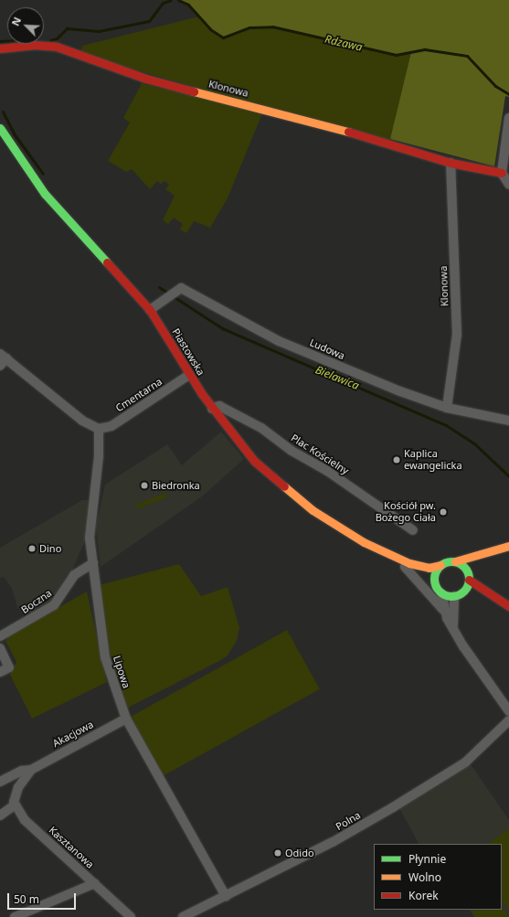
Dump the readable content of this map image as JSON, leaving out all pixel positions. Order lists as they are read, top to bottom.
{
  "streets": {
    "main road": ["Klonowa", "Piastowska"],
    "street": [
      "Ludowa",
      "Cmentarna",
      "Plac Kościelny",
      "Boczna",
      "Lipowa",
      "Akacjowa",
      "Polna",
      "Kasztanowa"
    ]
  },
  "crossings": [
    ["Klonowa", "Ludowa"],
    ["Ludowa", "Piastowska"],
    ["Piastowska", "Cmentarna"],
    ["Piastowska", "Plac Kościelny"],
    ["Cmentarna", "Lipowa"],
    ["Boczna", "Lipowa"],
    ["Lipowa", "Akacjowa"],
    ["Lipowa", "Polna"],
    ["Akacjowa", "Kasztanowa"]
  ],
  "water": ["Rdzawa", "Bielawica"],
  "places": [
    "Kaplica ewangelicka",
    "Biedronka",
    "Kościół pw. Bożego Ciała",
    "Dino",
    "Odido"
  ],
  "legend": ["Płynnie", "Wolno", "Korek"],
  "scale_bar": "50 m",
  "north": "top left"
}
